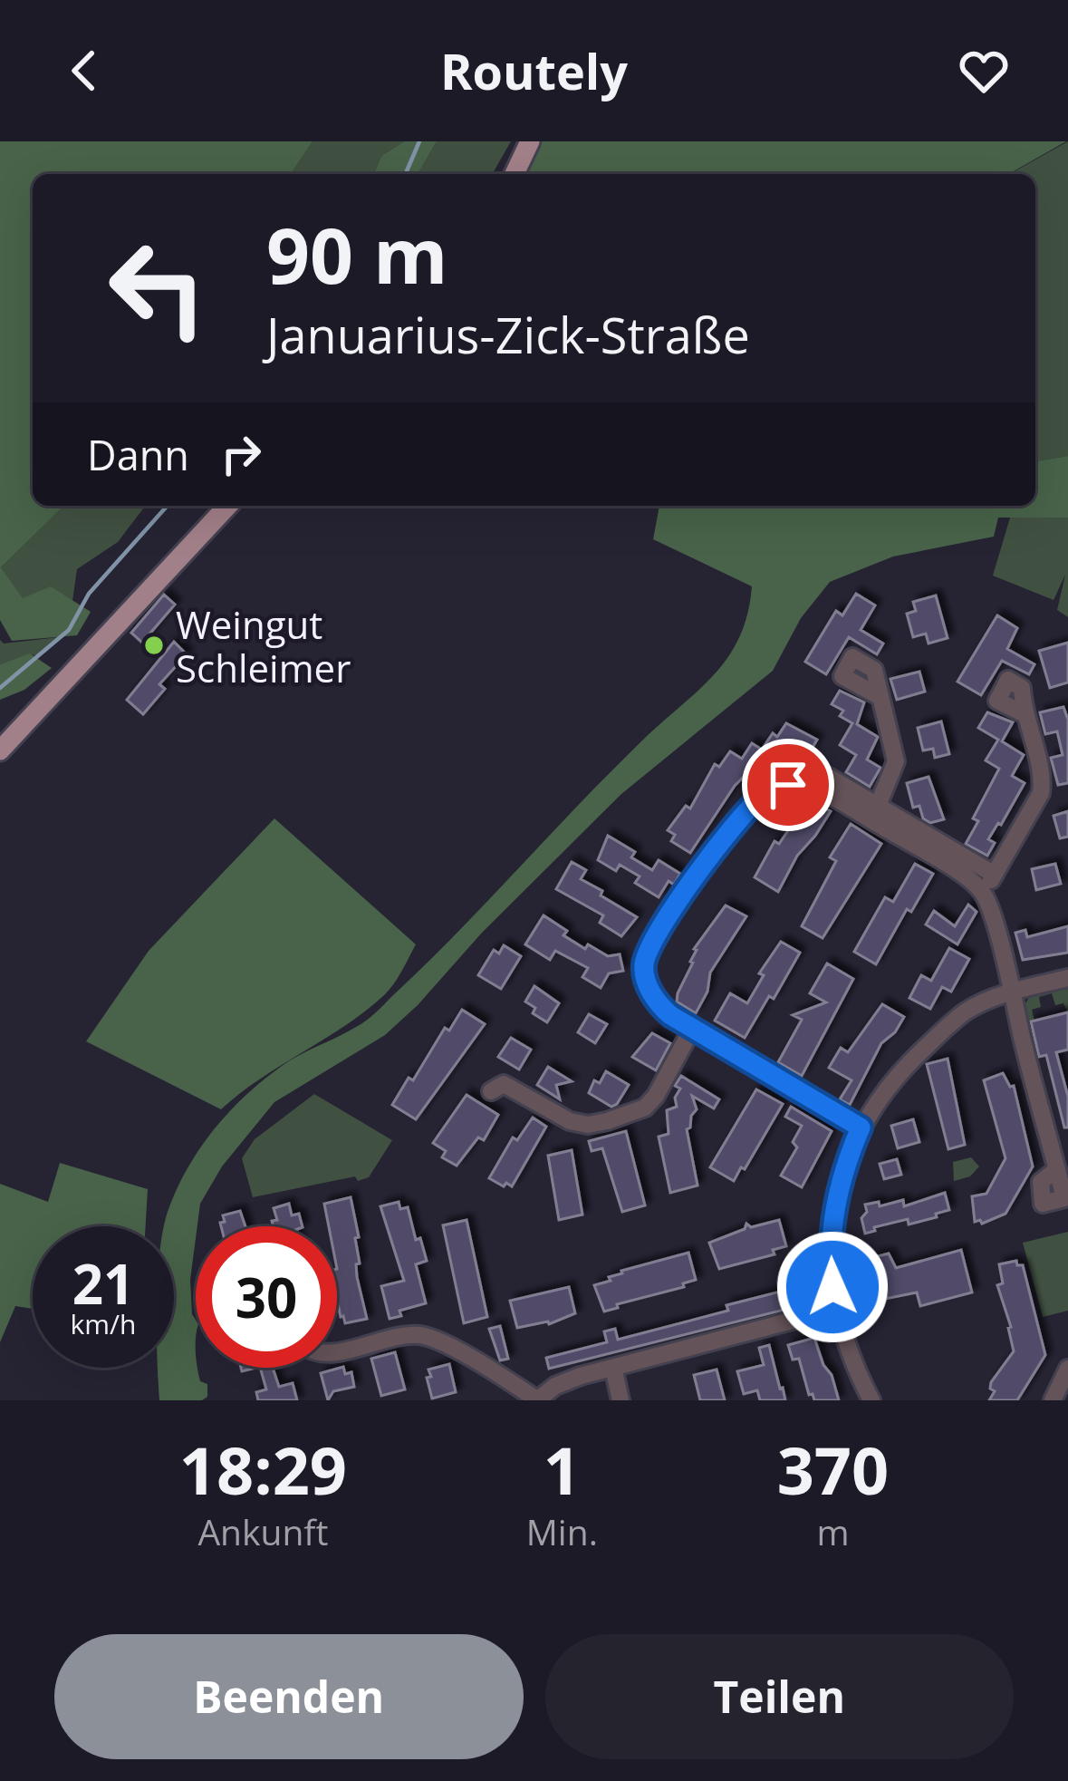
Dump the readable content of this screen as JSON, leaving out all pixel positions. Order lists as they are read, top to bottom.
{
  "places": ["Weingut Schleimer"],
  "page": {
    "header": "Routely",
    "turn": ["90 m", "Januarius-Zick-Straße"],
    "then": "Dann",
    "speed": "21 km/h",
    "limit": "30",
    "eta": [
      "18:29",
      "Ankunft",
      "1",
      "Min.",
      "370",
      "m"
    ],
    "buttons": ["Beenden", "Teilen"]
  }
}
